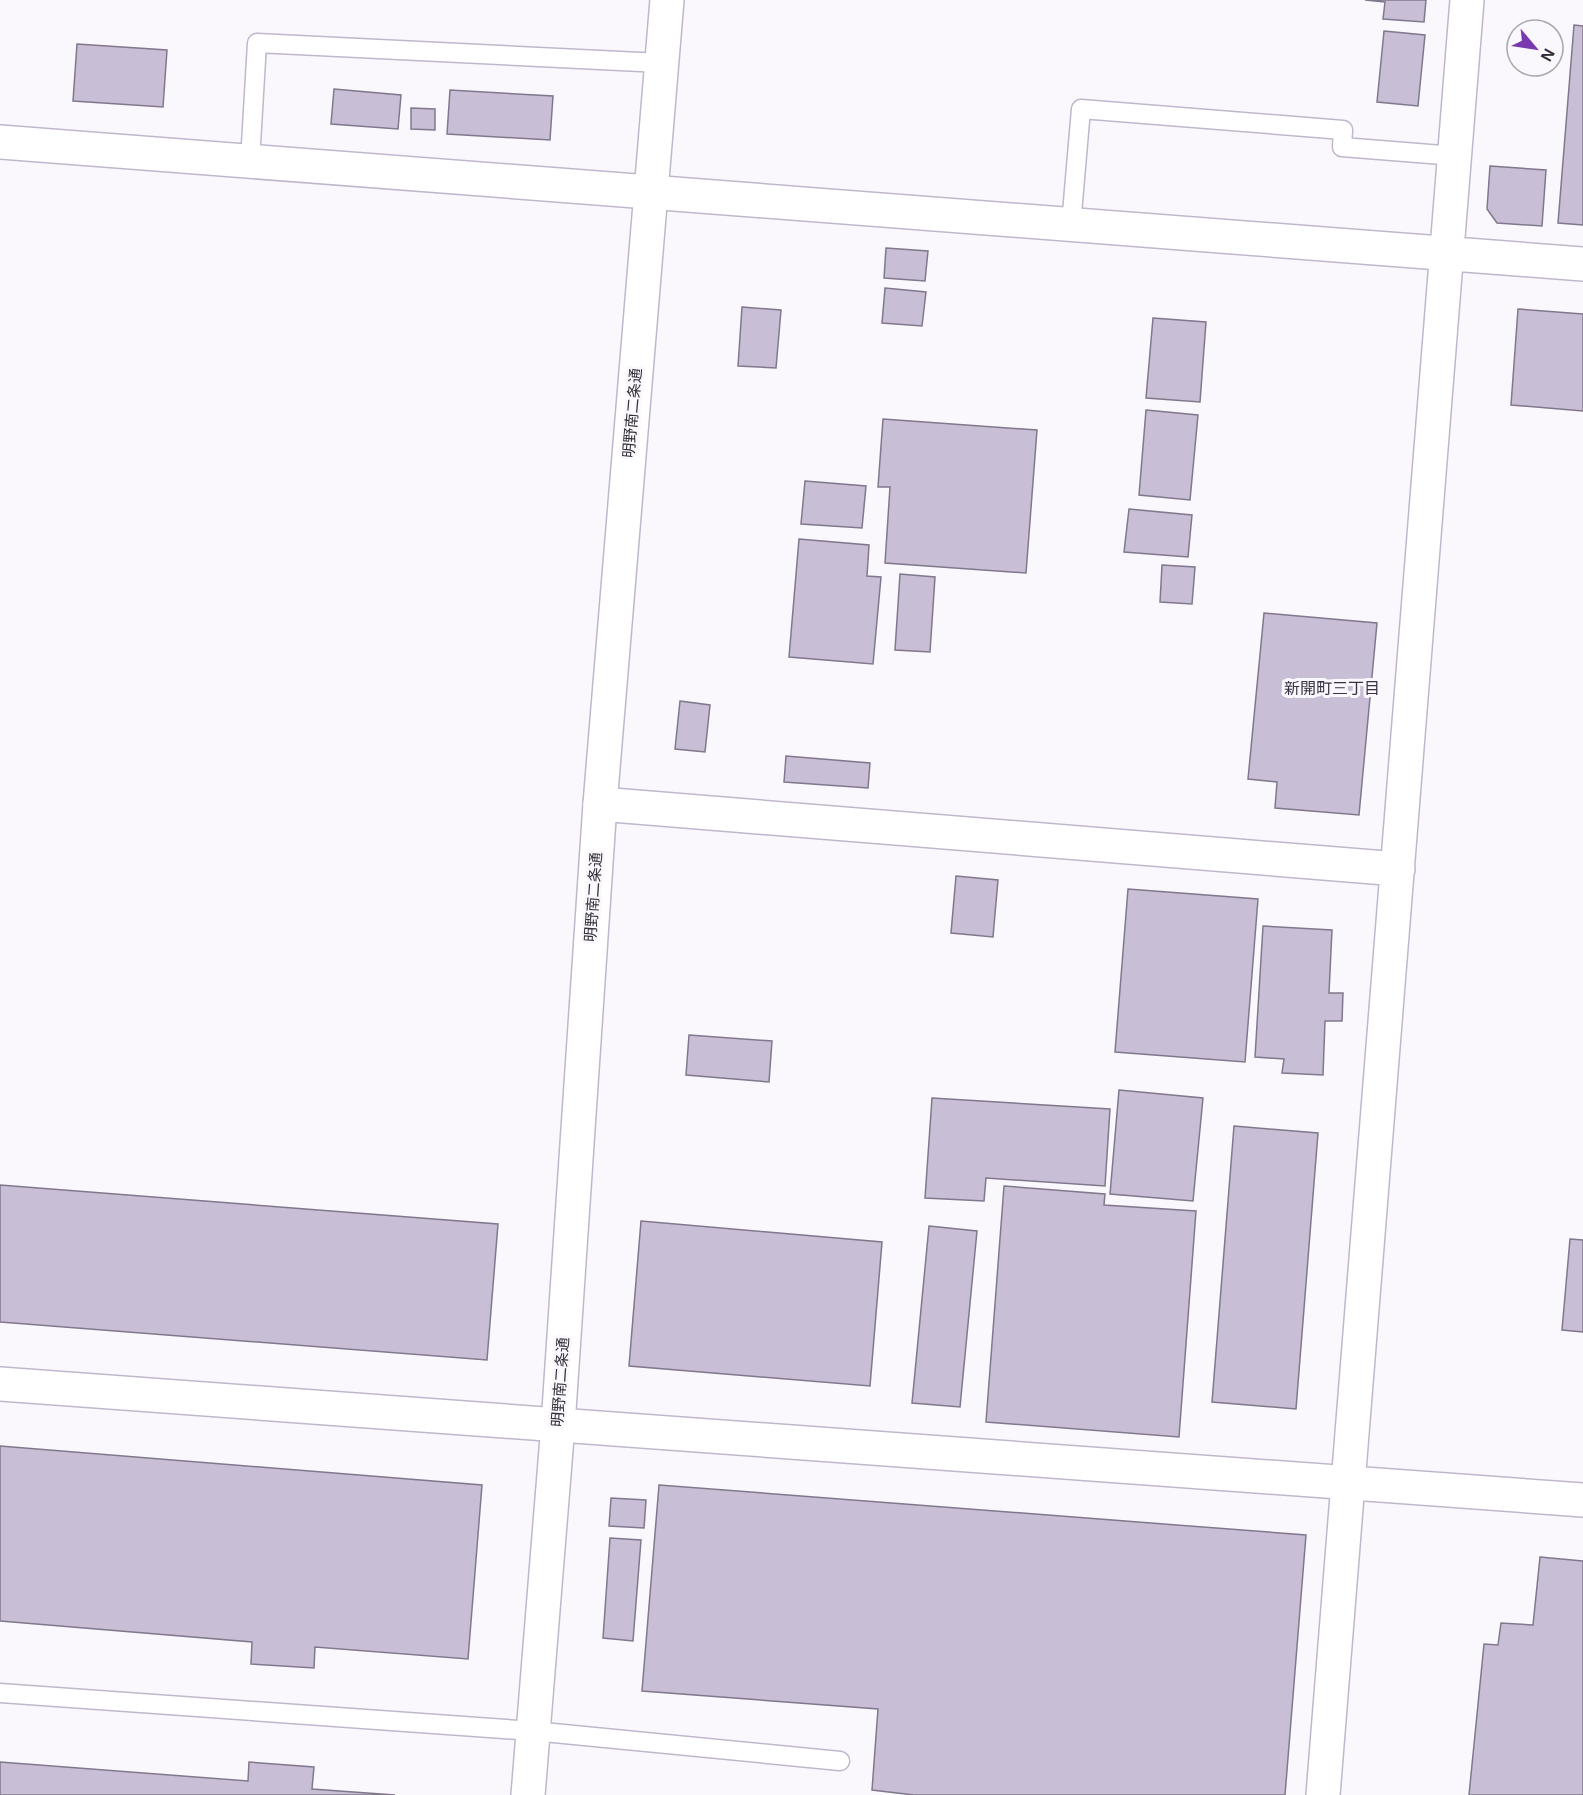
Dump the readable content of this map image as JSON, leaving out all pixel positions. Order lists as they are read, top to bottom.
{
  "streets": {
    "street": ["明野南二条通"]
  },
  "districts": ["新開町三丁目"],
  "north": "bottom right"
}
